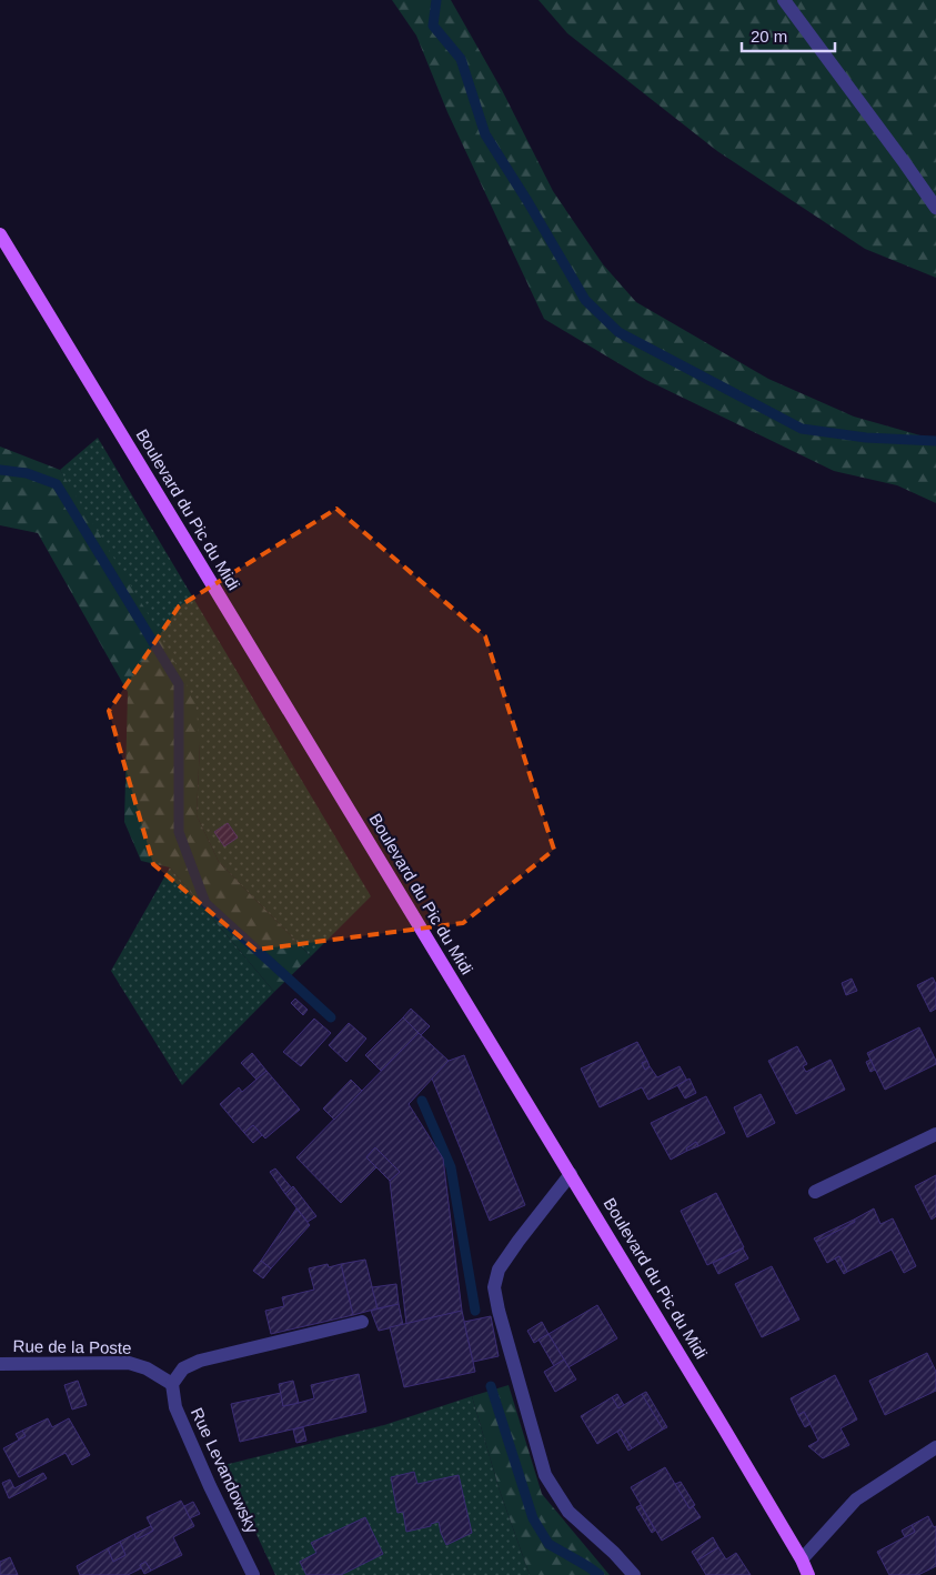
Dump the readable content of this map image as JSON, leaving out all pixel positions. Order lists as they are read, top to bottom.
{
  "streets": {
    "main road": ["Boulevard du Pic du Midi"],
    "street": ["Rue de la Poste", "Rue Levandowsky"]
  },
  "crossings": [
    ["Rue de la Poste", "Rue Levandowsky"]
  ],
  "scale_bar": "20 m"
}
